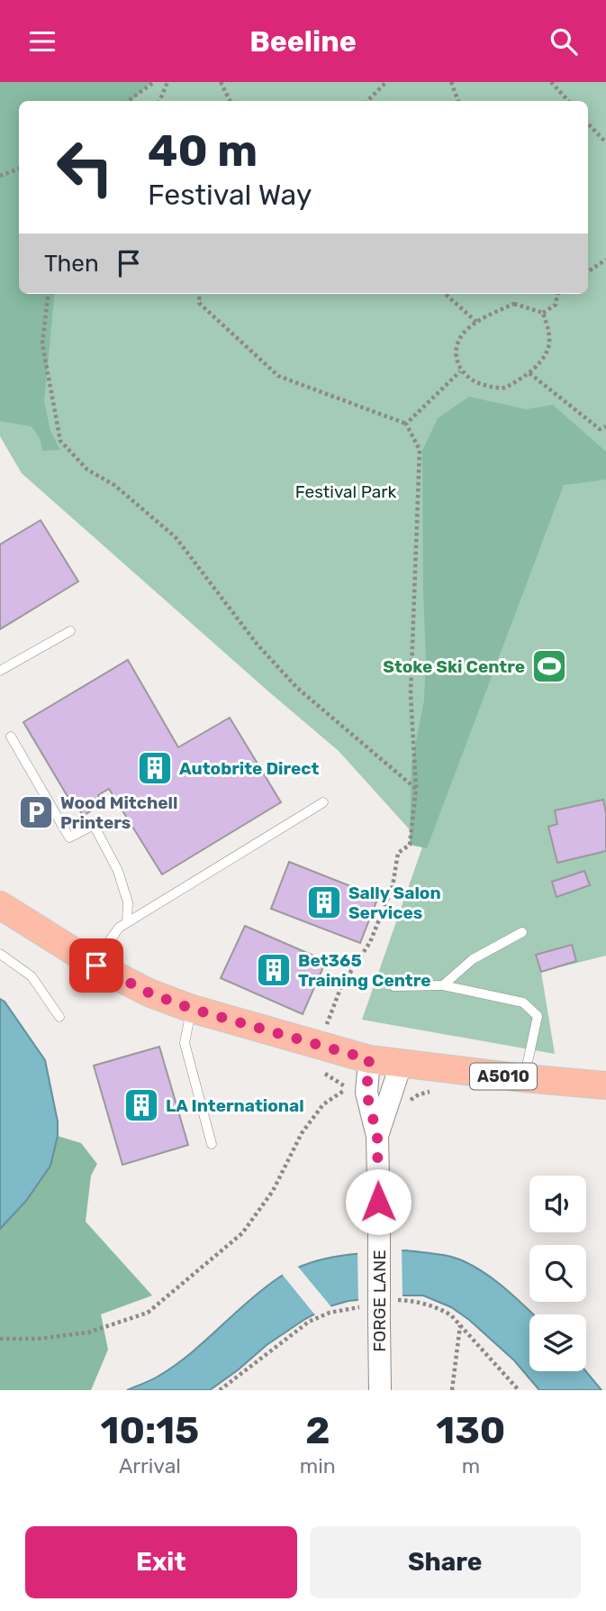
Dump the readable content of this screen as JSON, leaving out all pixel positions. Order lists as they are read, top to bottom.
{
  "streets": {
    "main road": ["A5010"],
    "street": ["FORGE LANE"]
  },
  "crossings": [
    ["A5010", "FORGE LANE"]
  ],
  "parks": ["Festival Park"],
  "places": {
    "sports": ["Stoke Ski Centre"],
    "building": [
      "Autobrite Direct",
      "Sally Salon Services",
      "Bet365 Training Centre",
      "LA International"
    ],
    "parking": ["Wood Mitchell Printers"]
  },
  "page": {
    "header": "Beeline",
    "turn": ["40 m", "Festival Way"],
    "then": "Then",
    "eta": [
      "10:15",
      "Arrival",
      "2",
      "min",
      "130",
      "m"
    ],
    "buttons": ["Exit", "Share"]
  }
}
